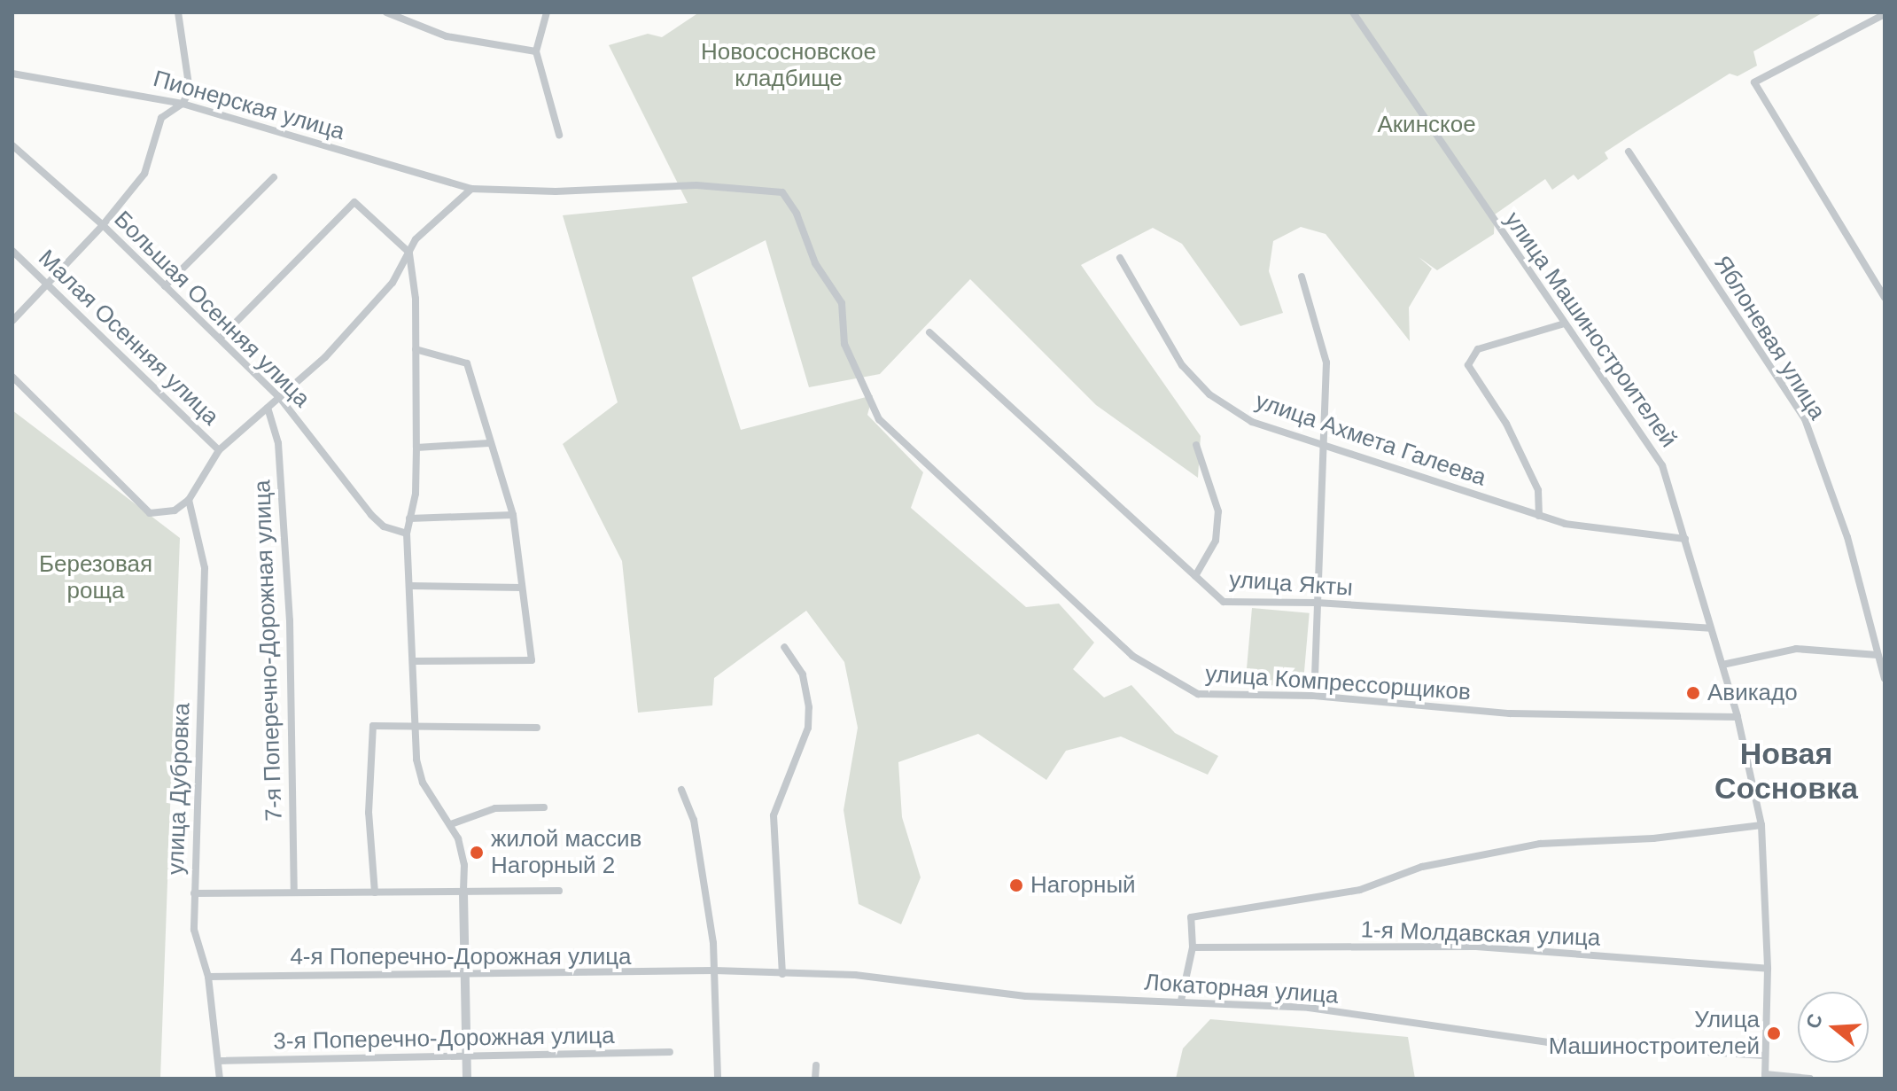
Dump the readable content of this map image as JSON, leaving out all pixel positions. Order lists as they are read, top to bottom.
{
  "streets": {
    "street": [
      "Пионерская улица",
      "Большая Осенняя улица",
      "улица Машиностроителей",
      "Малая Осенняя улица",
      "Яблоневая улица",
      "улица Ахмета Галеева",
      "улица Якты",
      "7-я Поперечно-Дорожная улица",
      "улица Компрессорщиков",
      "улица Дубровка",
      "1-я Молдавская улица",
      "4-я Поперечно-Дорожная улица",
      "Локаторная улица",
      "3-я Поперечно-Дорожная улица"
    ]
  },
  "crossings": [
    ["Пионерская улица", "улица Компрессорщиков"],
    ["улица Машиностроителей", "улица Ахмета Галеева"],
    ["улица Машиностроителей", "улица Якты"],
    ["улица Машиностроителей", "улица Компрессорщиков"],
    ["улица Машиностроителей", "1-я Молдавская улица"],
    ["улица Машиностроителей", "Локаторная улица"],
    ["улица Дубровка", "4-я Поперечно-Дорожная улица"],
    ["улица Дубровка", "3-я Поперечно-Дорожная улица"],
    ["4-я Поперечно-Дорожная улица", "Локаторная улица"]
  ],
  "districts": ["Новая Сосновка"],
  "parks": ["Новососновское кладбище", "Акинское", "Березовая роща"],
  "places": [
    "Авикадо",
    "жилой массив Нагорный 2",
    "Нагорный",
    "Улица Машиностроителей"
  ],
  "north": "left"
}
